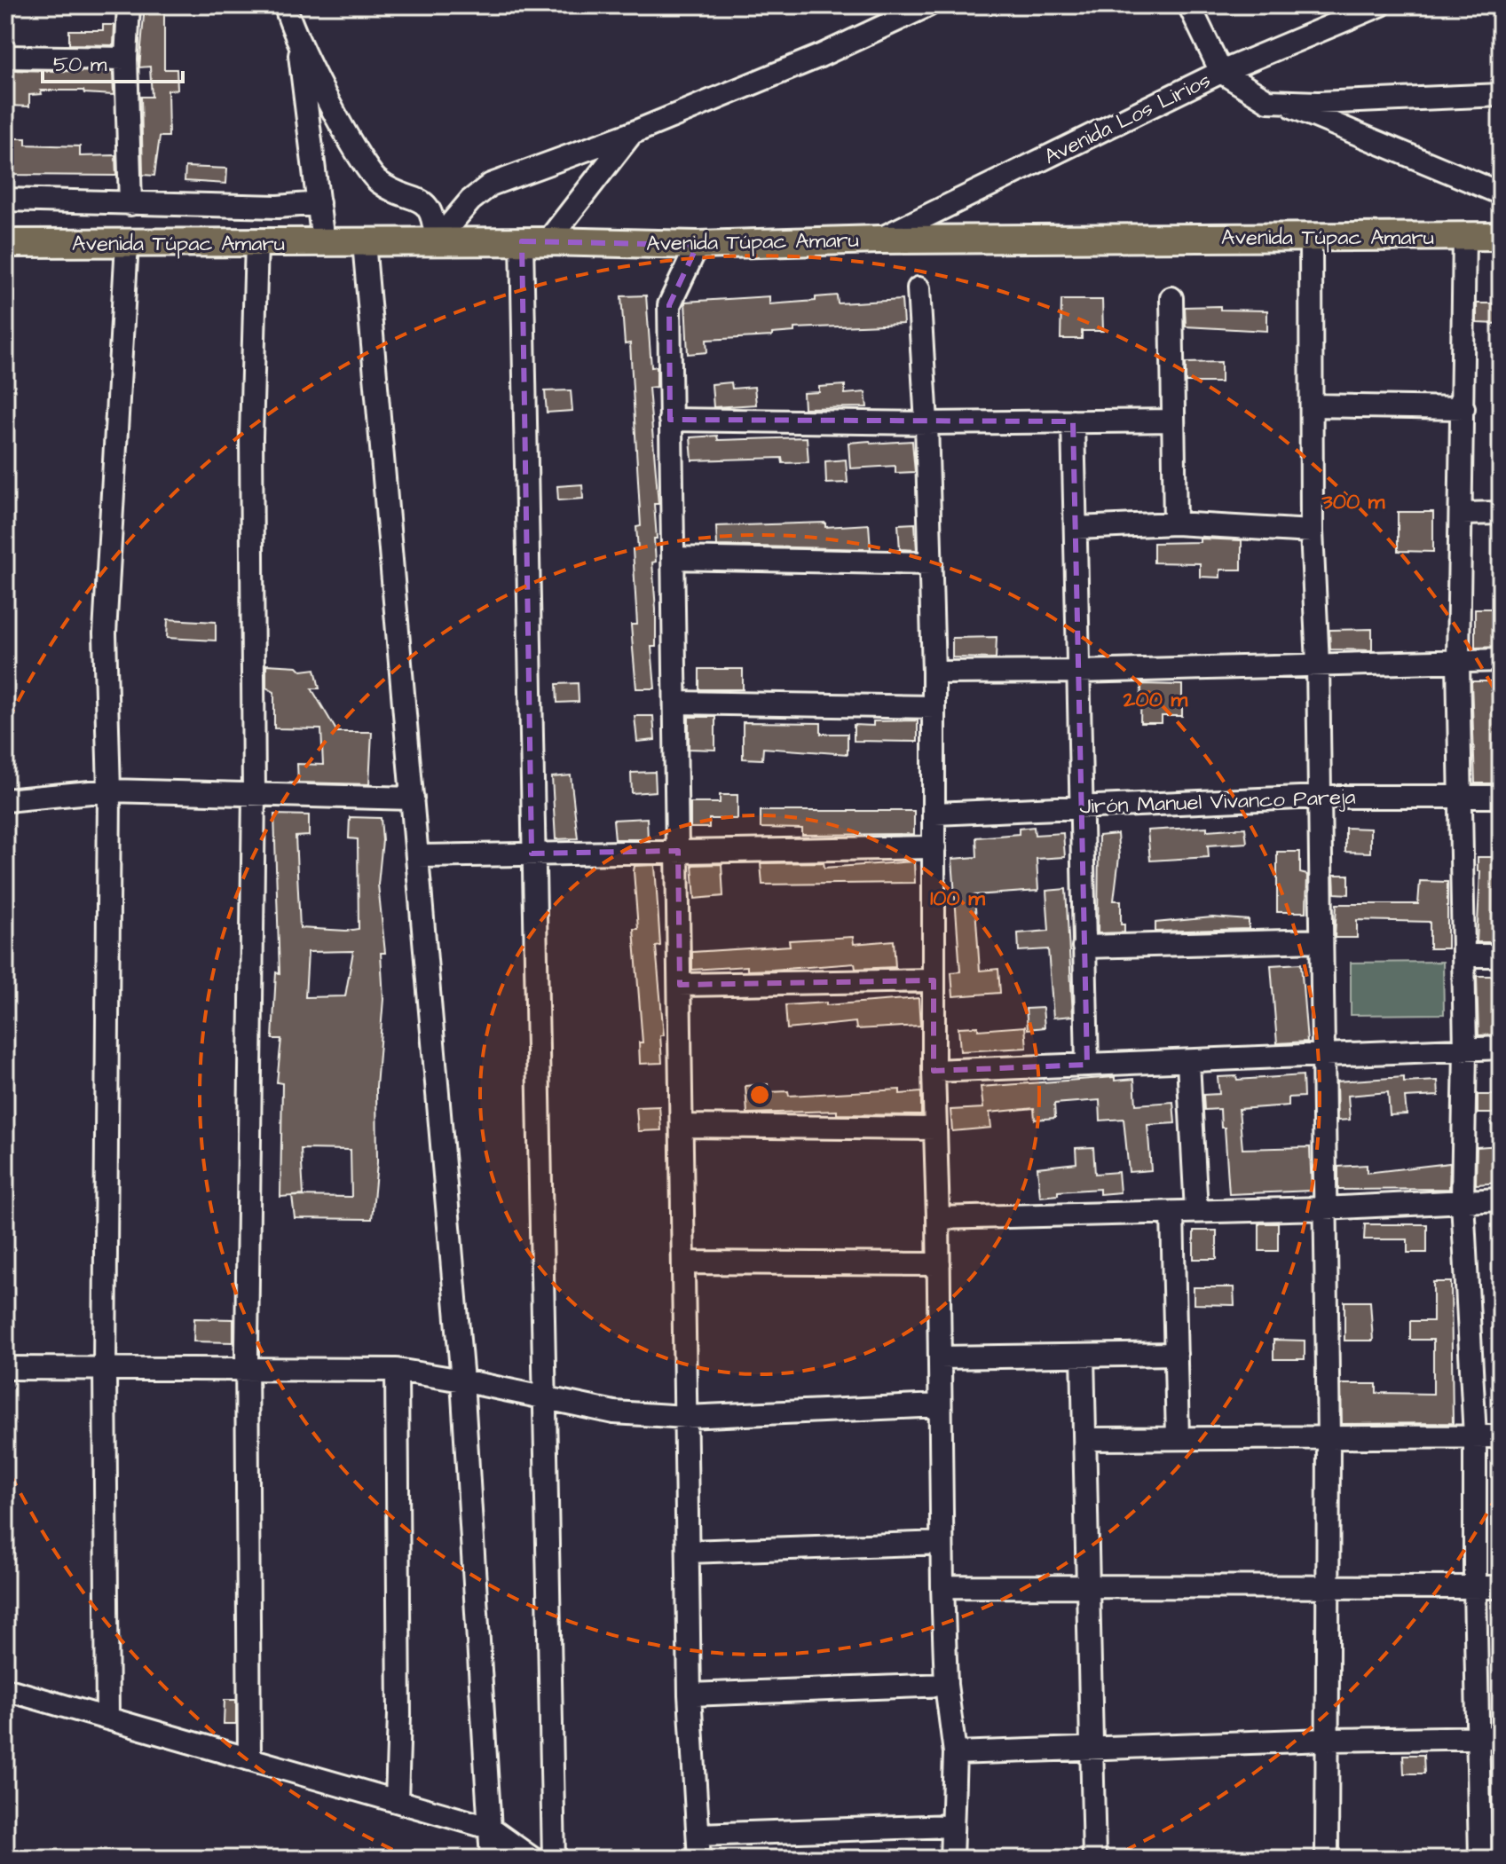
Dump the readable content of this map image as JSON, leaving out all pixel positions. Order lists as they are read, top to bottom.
{
  "streets": {
    "main road": ["Avenida Túpac Amaru"],
    "street": ["Avenida Los Lirios", "Jirón Manuel Vivanco Pareja"]
  },
  "crossings": [
    ["Avenida Los Lirios", "Avenida Túpac Amaru"]
  ],
  "scale_bar": "50 m",
  "rings": ["300 m", "200 m", "100 m"]
}
